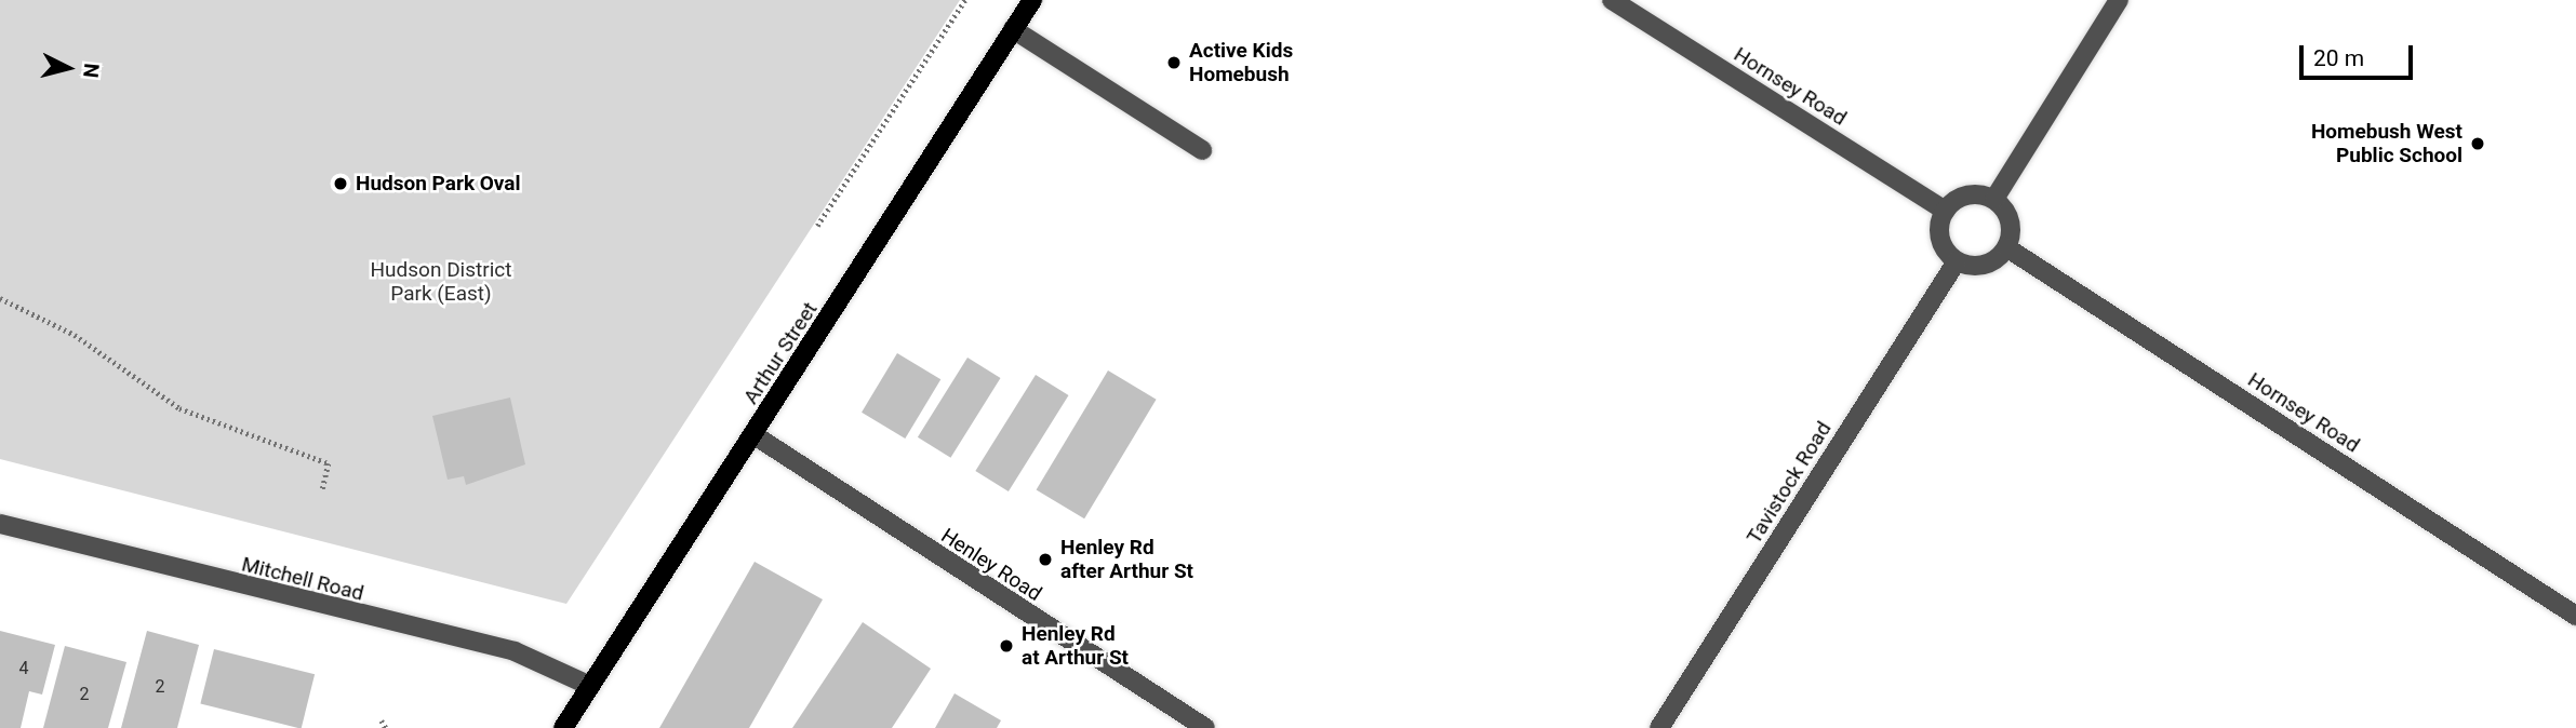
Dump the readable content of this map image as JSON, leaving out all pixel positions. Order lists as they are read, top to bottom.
{
  "streets": {
    "main road": ["Arthur Street"],
    "street": [
      "Hornsey Road",
      "Tavistock Road",
      "Henley Road",
      "Mitchell Road"
    ]
  },
  "crossings": [
    ["Hornsey Road", "Tavistock Road"],
    ["Arthur Street", "Henley Road"],
    ["Arthur Street", "Mitchell Road"]
  ],
  "parks": ["Hudson District Park (East)"],
  "places": [
    "Active Kids Homebush",
    "Homebush West Public School",
    "Hudson Park Oval",
    "Henley Rd after Arthur St",
    "Henley Rd at Arthur St"
  ],
  "house_numbers": ["4", "2", "2"],
  "scale_bar": "20 m",
  "north": "right"
}
